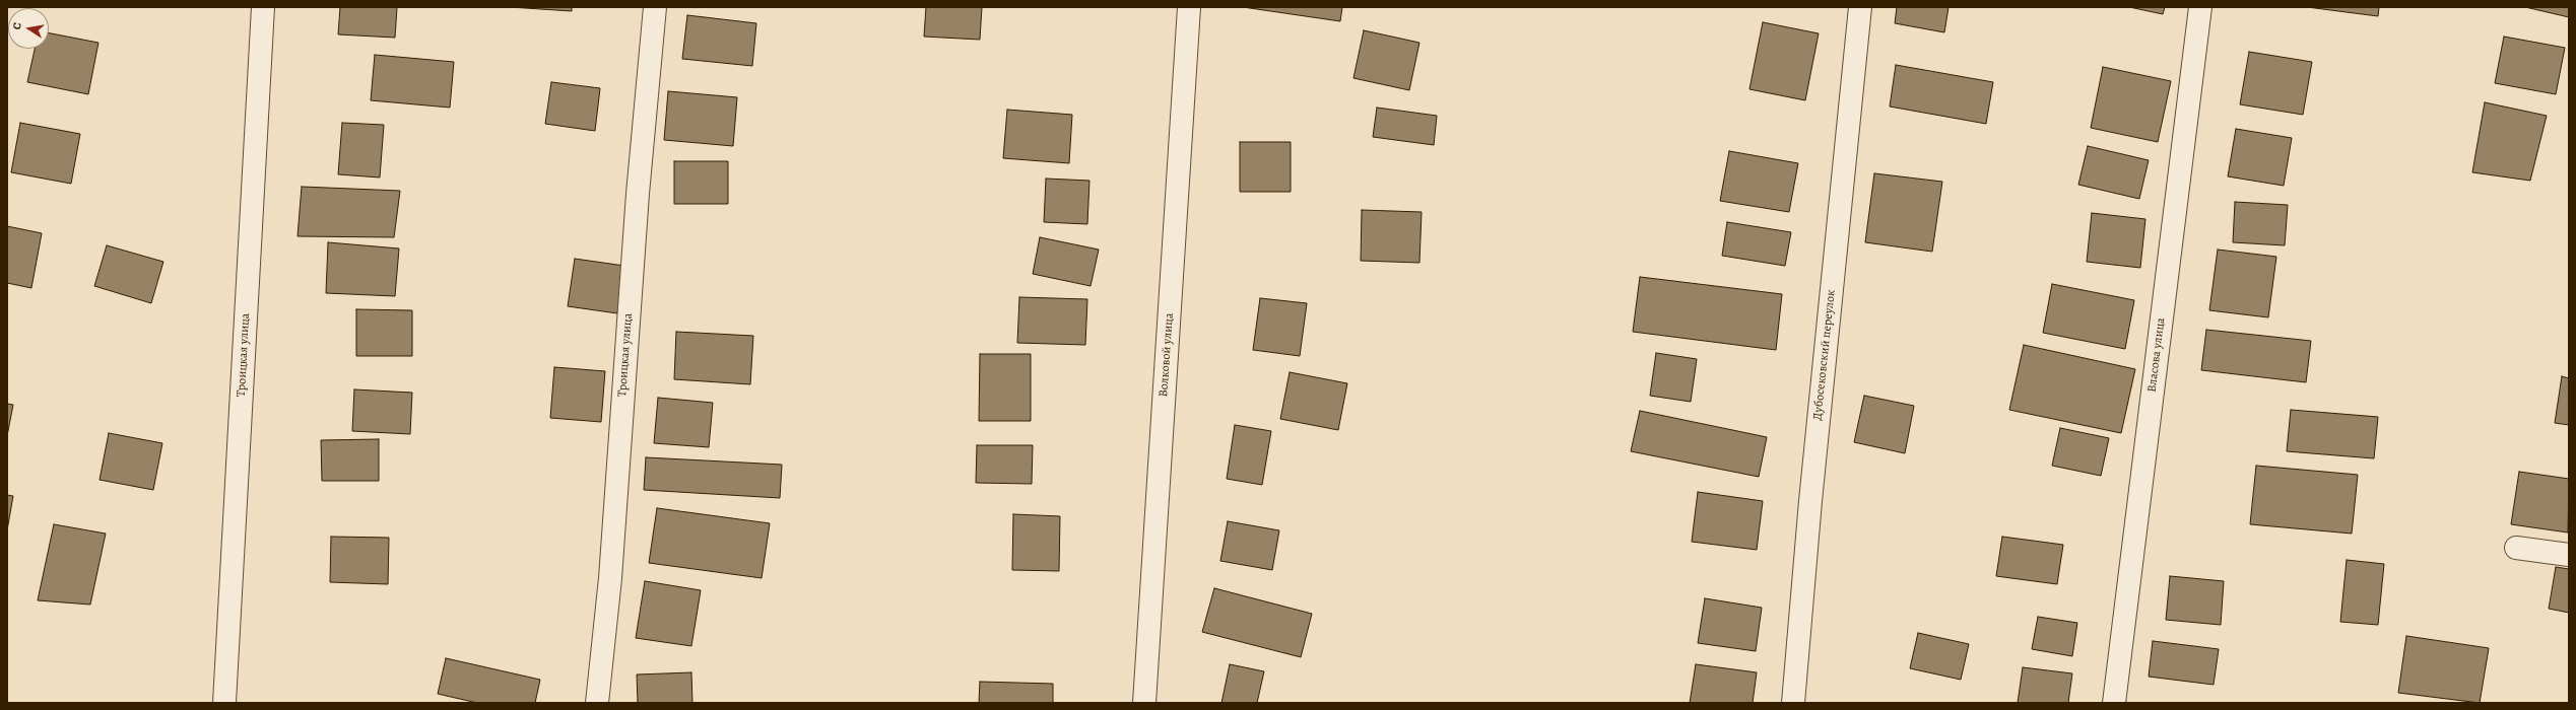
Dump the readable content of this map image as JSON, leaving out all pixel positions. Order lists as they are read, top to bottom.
{
  "streets": {
    "street": [
      "Троицкая улица",
      "Волковой улица",
      "Дубосековский переулок",
      "Власова улица"
    ]
  },
  "north": "left"
}
